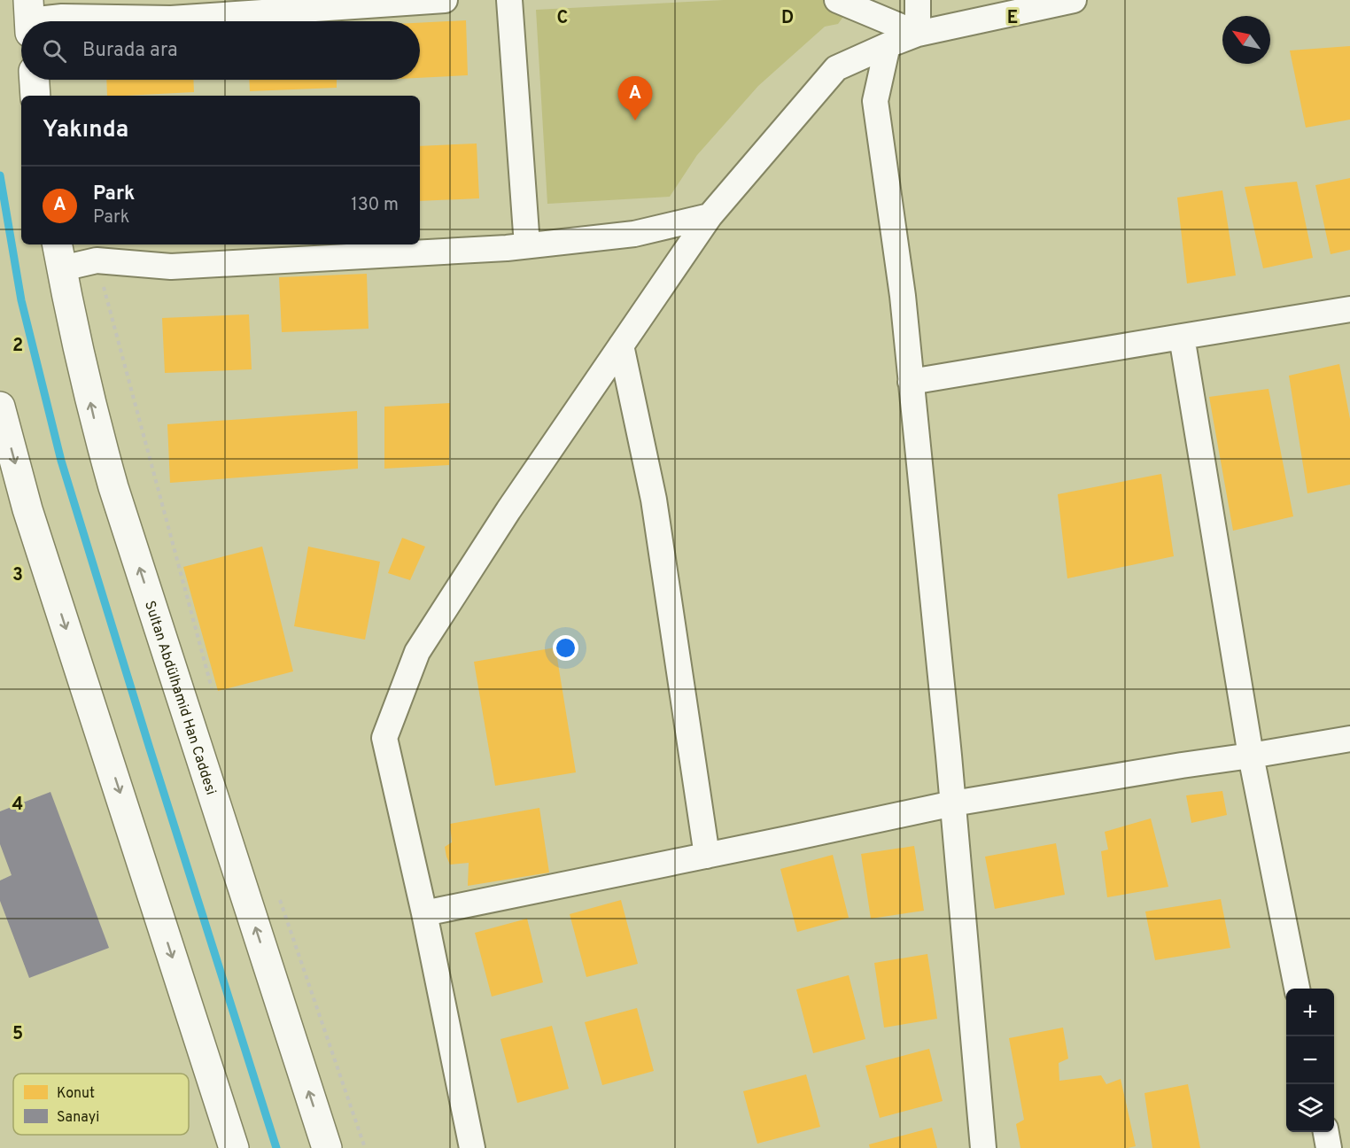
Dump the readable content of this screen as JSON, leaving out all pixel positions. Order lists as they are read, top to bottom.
{
  "streets": {
    "main road": ["Sultan Abdülhamid Han Caddesi"]
  },
  "legend": ["Konut", "Sanayi"],
  "north": "top left",
  "page": {
    "search": "Burada ara",
    "pins": "A",
    "heading": "Yakında",
    "list": [
      {
        "mark": "A",
        "name": "Park",
        "note": "Park",
        "value": "130 m"
      }
    ],
    "map_buttons": ["+", "−"]
  },
  "grid": {
    "columns": ["C", "D", "E"],
    "rows": [
      "2",
      "3",
      "4",
      "5"
    ]
  }
}
